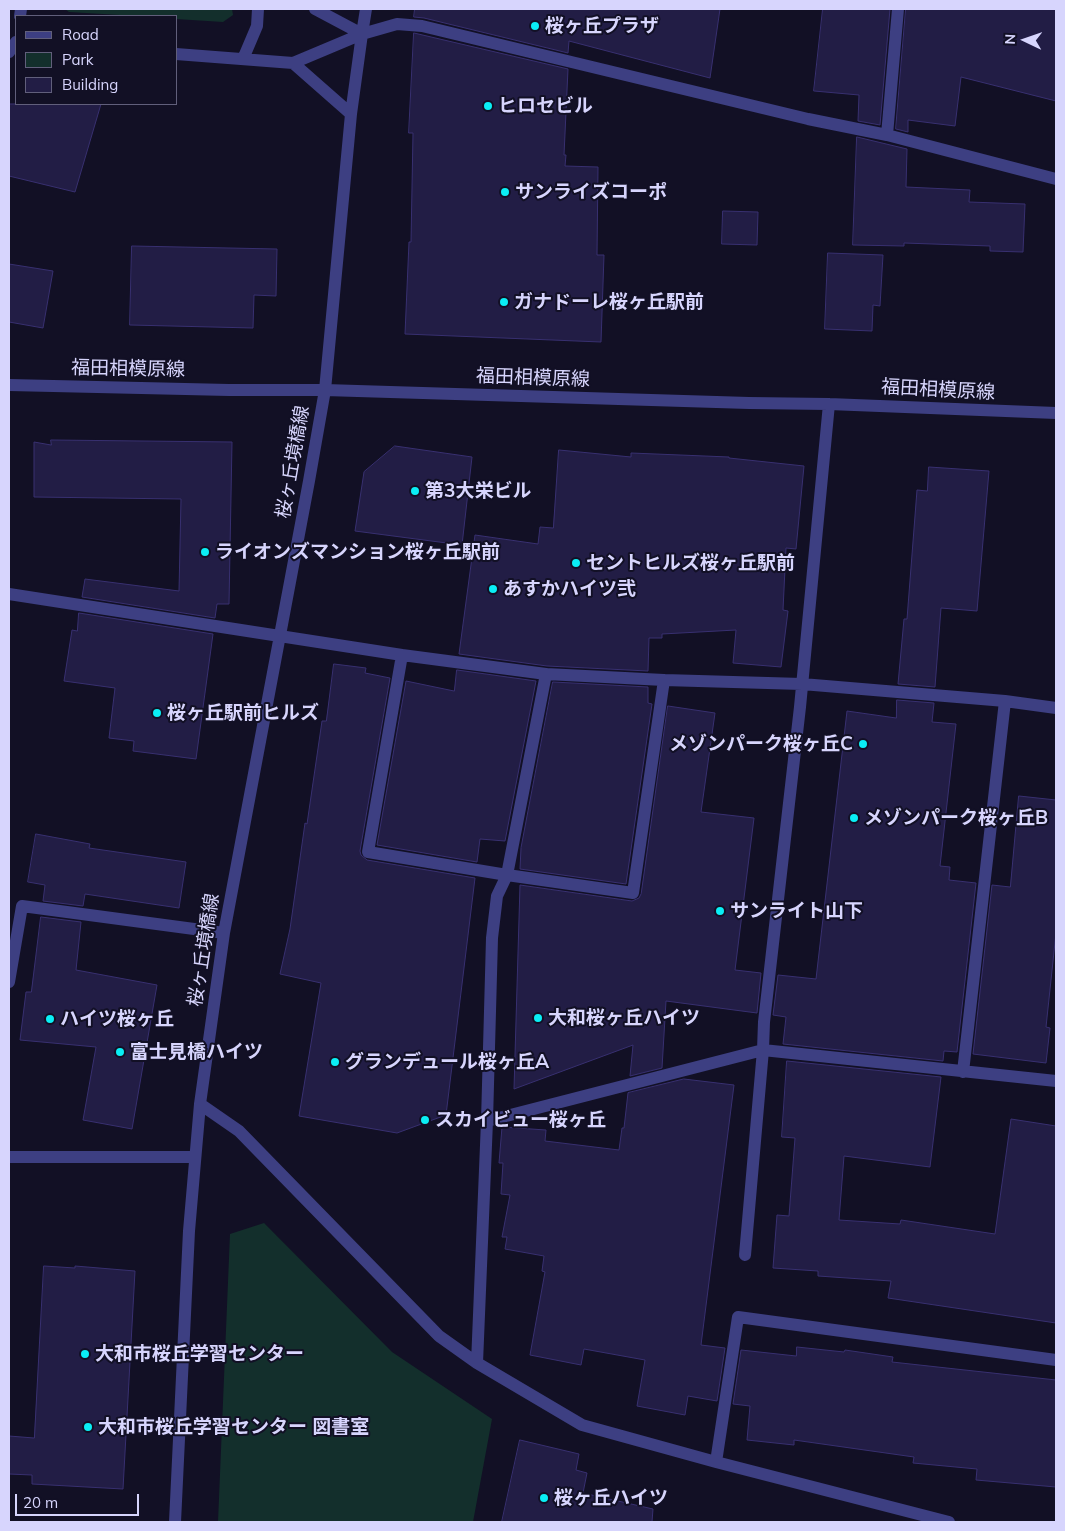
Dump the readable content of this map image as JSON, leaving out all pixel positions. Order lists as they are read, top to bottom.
{
  "streets": {
    "street": ["福田相模原線", "桜ヶ丘境橋線"]
  },
  "crossings": [
    ["福田相模原線", "桜ヶ丘境橋線"]
  ],
  "places": [
    "桜ヶ丘プラザ",
    "ヒロセビル",
    "サンライズコーポ",
    "ガナドーレ桜ヶ丘駅前",
    "第3大栄ビル",
    "ライオンズマンション桜ヶ丘駅前",
    "セントヒルズ桜ヶ丘駅前",
    "あすかハイツ弐",
    "桜ヶ丘駅前ヒルズ",
    "メゾンパーク桜ヶ丘C",
    "メゾンパーク桜ヶ丘B",
    "サンライト山下",
    "大和桜ヶ丘ハイツ",
    "ハイツ桜ヶ丘",
    "富士見橋ハイツ",
    "グランデュール桜ヶ丘A",
    "スカイビュー桜ヶ丘",
    "大和市桜丘学習センター",
    "大和市桜丘学習センター 図書室",
    "桜ヶ丘ハイツ"
  ],
  "legend": ["Road", "Park", "Building"],
  "scale_bar": "20 m",
  "north": "left"
}
